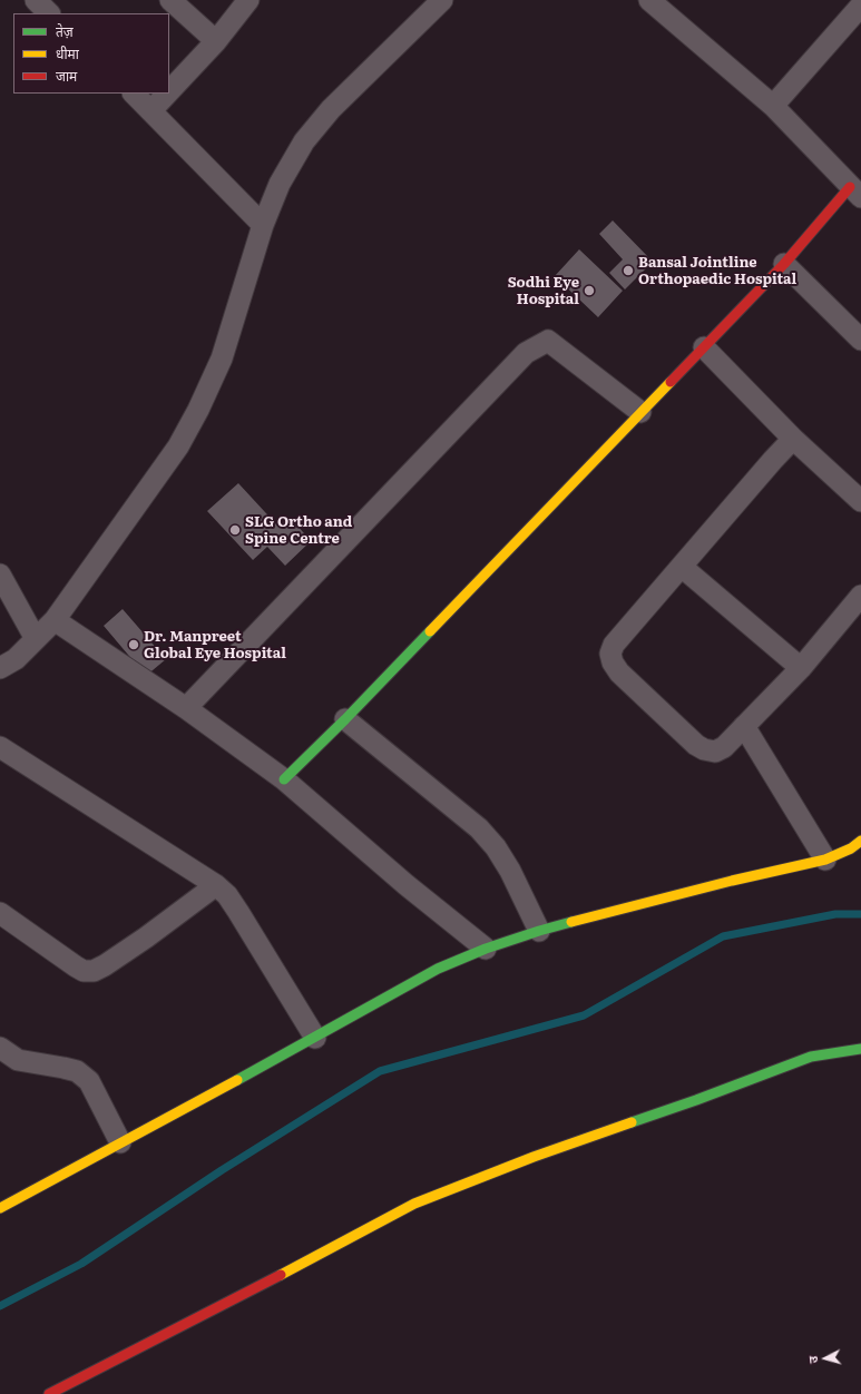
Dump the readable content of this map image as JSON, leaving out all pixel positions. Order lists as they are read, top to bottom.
{
  "places": [
    "Bansal Jointline Orthopaedic Hospital",
    "Sodhi Eye Hospital",
    "SLG Ortho and Spine Centre",
    "Dr. Manpreet Global Eye Hospital"
  ],
  "legend": ["तेज़", "धीमा", "जाम"],
  "north": "left"
}
